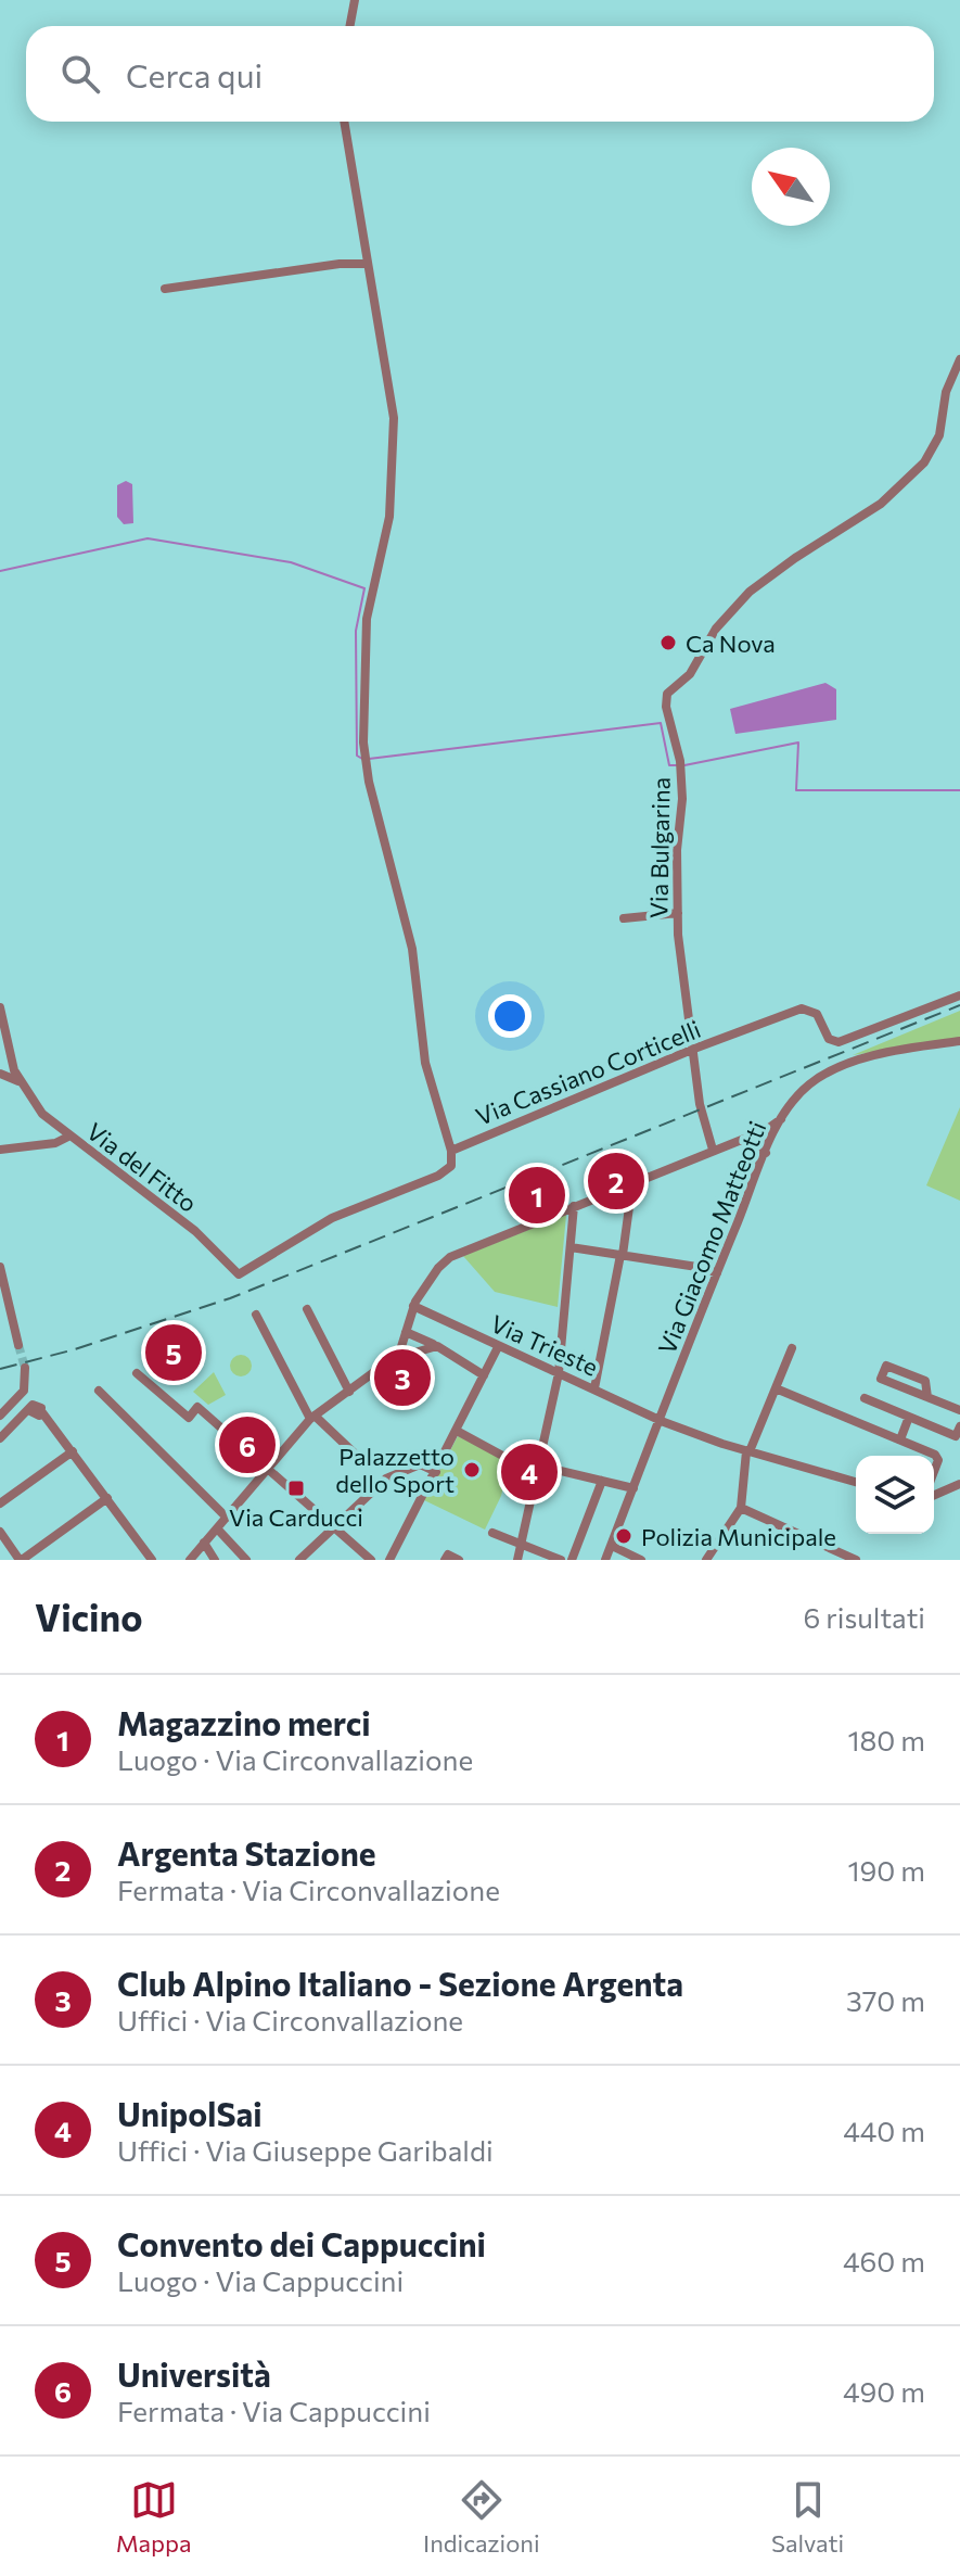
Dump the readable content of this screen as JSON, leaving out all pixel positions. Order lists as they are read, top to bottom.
{
  "streets": {
    "street": [
      "Via Bulgarina",
      "Via Cassiano Corticelli",
      "Via del Fitto",
      "Via Giacomo Matteotti",
      "Via Trieste"
    ]
  },
  "crossings": [
    ["Via Bulgarina", "Via Cassiano Corticelli"],
    ["Via Cassiano Corticelli", "Via del Fitto"],
    ["Via Giacomo Matteotti", "Via Trieste"]
  ],
  "places": {
    "other": ["Ca Nova", "Palazzetto dello Sport", "Polizia Municipale"],
    "transit": ["Via Carducci"]
  },
  "north": "top left",
  "page": {
    "search": "Cerca qui",
    "pins": [
      "2",
      "1",
      "5",
      "3",
      "6",
      "4"
    ],
    "heading": ["Vicino", "6 risultati"],
    "list": [
      {
        "mark": "1",
        "name": "Magazzino merci",
        "note": "Luogo · Via Circonvallazione",
        "value": "180 m"
      },
      {
        "mark": "2",
        "name": "Argenta Stazione",
        "note": "Fermata · Via Circonvallazione",
        "value": "190 m"
      },
      {
        "mark": "3",
        "name": "Club Alpino Italiano - Sezione Argenta",
        "note": "Uffici · Via Circonvallazione",
        "value": "370 m"
      },
      {
        "mark": "4",
        "name": "UnipolSai",
        "note": "Uffici · Via Giuseppe Garibaldi",
        "value": "440 m"
      },
      {
        "mark": "5",
        "name": "Convento dei Cappuccini",
        "note": "Luogo · Via Cappuccini",
        "value": "460 m"
      },
      {
        "mark": "6",
        "name": "Università",
        "note": "Fermata · Via Cappuccini",
        "value": "490 m"
      }
    ],
    "nav": ["Mappa", "Indicazioni", "Salvati"]
  }
}
